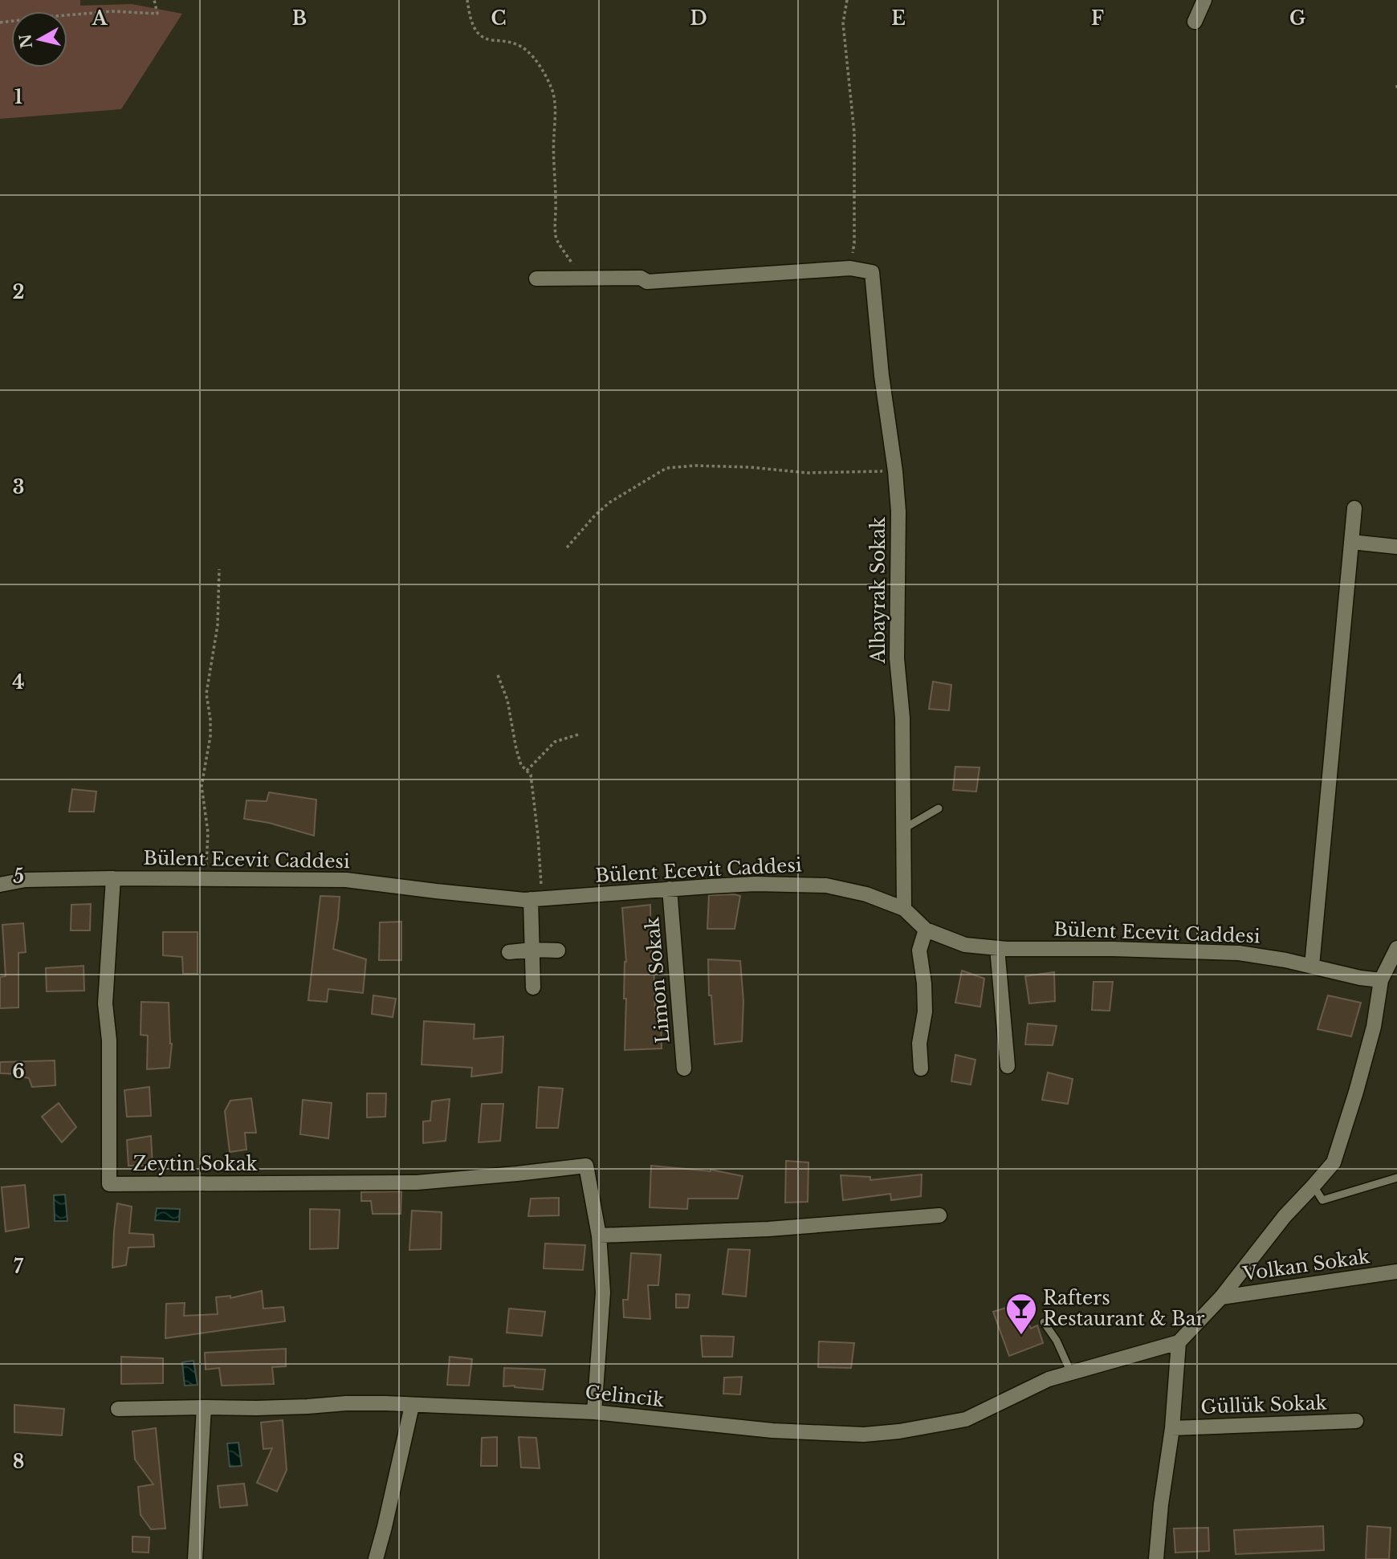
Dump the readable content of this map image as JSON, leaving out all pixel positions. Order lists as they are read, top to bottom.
{
  "streets": {
    "street": [
      "Albayrak Sokak",
      "Bülent Ecevit Caddesi",
      "Limon Sokak",
      "Zeytin Sokak",
      "Volkan Sokak",
      "Gelincik",
      "Güllük Sokak"
    ]
  },
  "crossings": [
    ["Albayrak Sokak", "Bülent Ecevit Caddesi"],
    ["Bülent Ecevit Caddesi", "Limon Sokak"],
    ["Bülent Ecevit Caddesi", "Zeytin Sokak"]
  ],
  "places": {
    "bar": ["Rafters Restaurant & Bar"]
  },
  "north": "left",
  "grid": {
    "columns": [
      "A",
      "B",
      "C",
      "D",
      "E",
      "F",
      "G"
    ],
    "rows": [
      "1",
      "2",
      "3",
      "4",
      "5",
      "6",
      "7",
      "8"
    ]
  }
}
